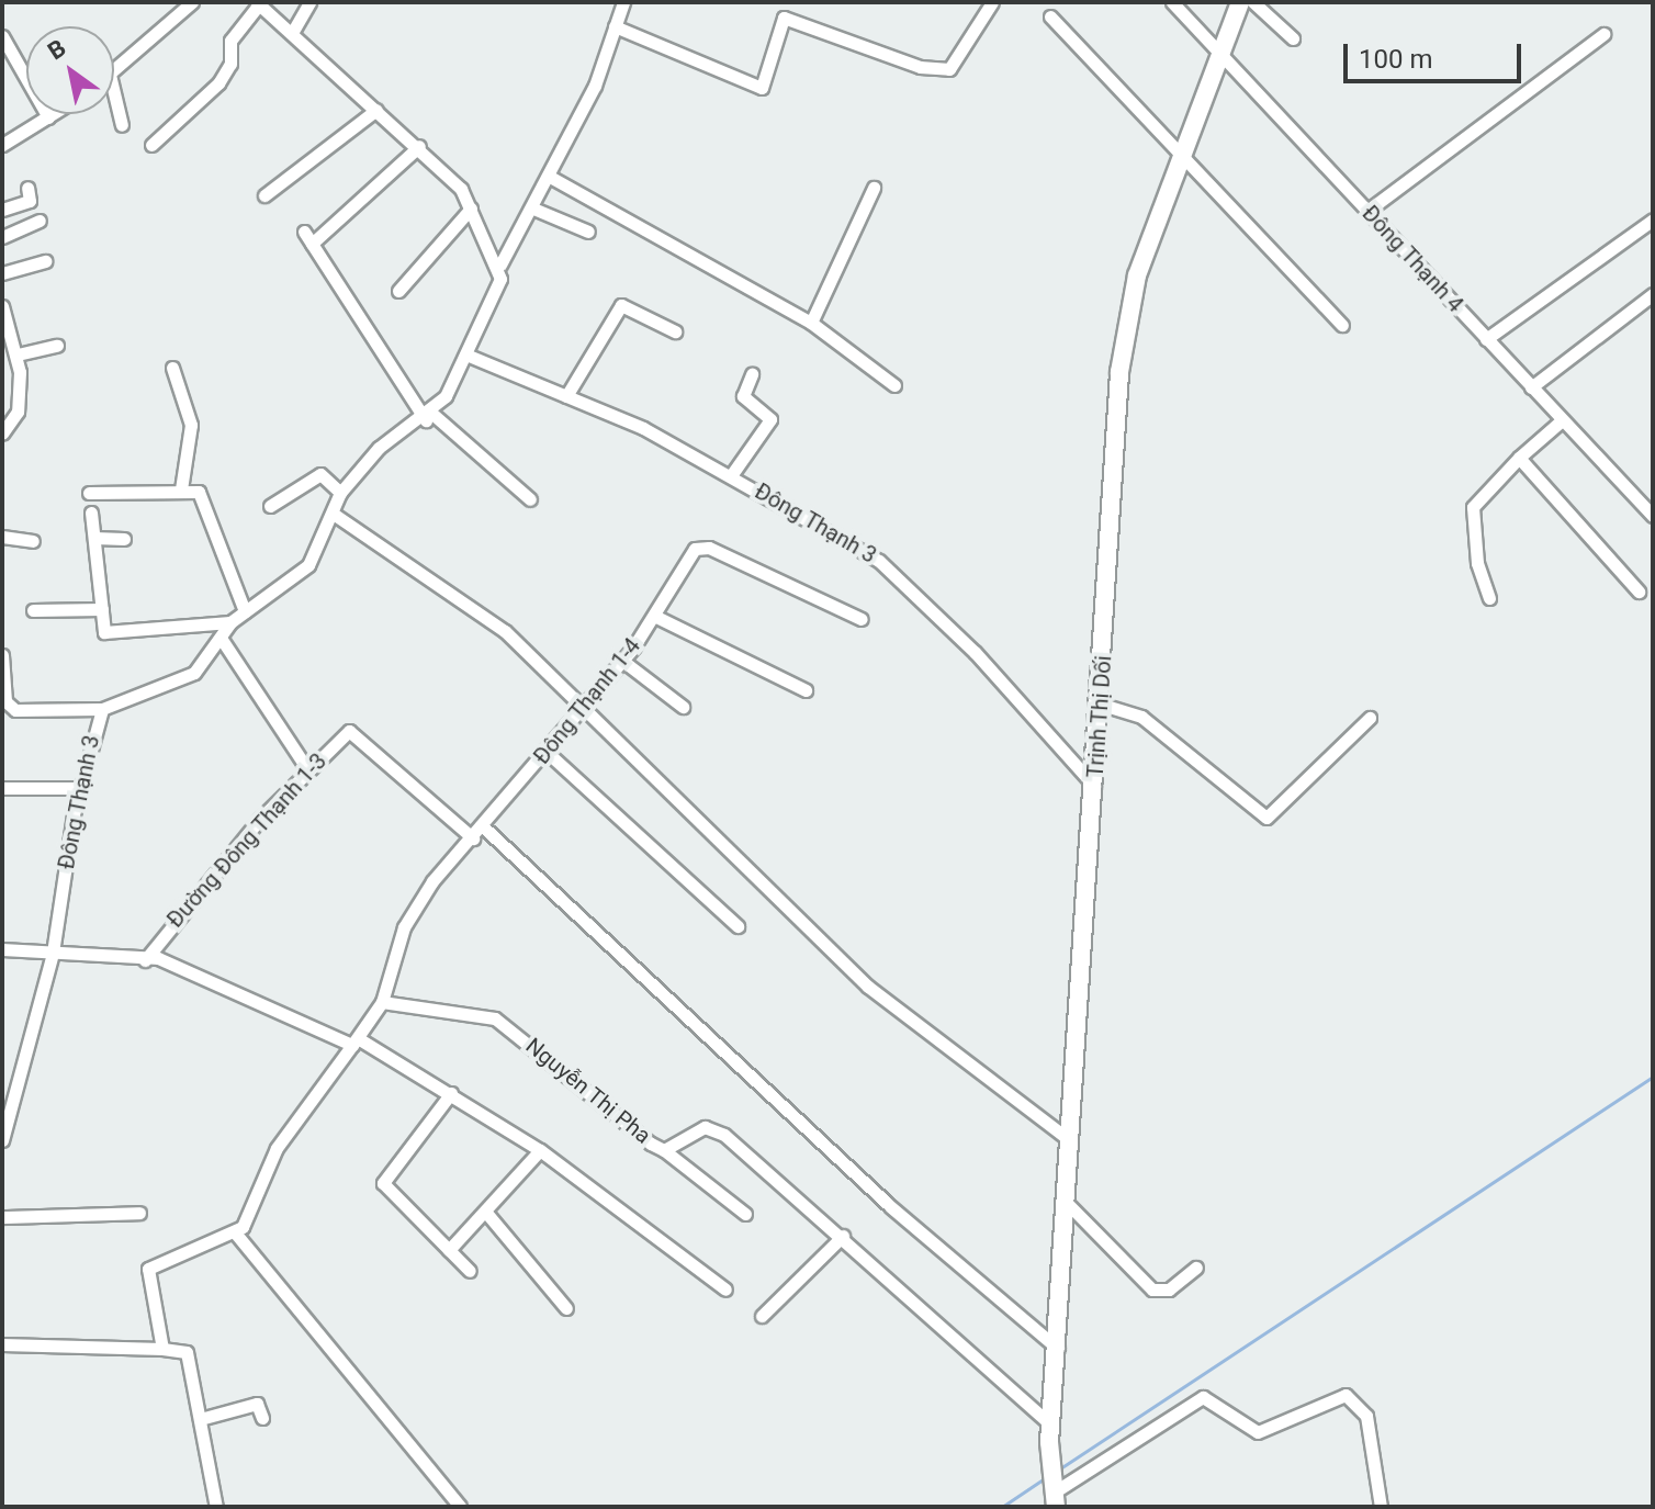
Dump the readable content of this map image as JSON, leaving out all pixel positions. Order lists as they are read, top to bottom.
{
  "streets": {
    "main road": ["Trịnh Thị Dối"],
    "street": [
      "Đông Thạnh 4",
      "Đông Thạnh 3",
      "Đông Thạnh 1-4",
      "Đường Đông Thạnh 1-3",
      "Nguyễn Thị Pha"
    ]
  },
  "crossings": [
    ["Đông Thạnh 4", "Trịnh Thị Dối"],
    ["Đông Thạnh 3", "Trịnh Thị Dối"],
    ["Đông Thạnh 1-4", "Đường Đông Thạnh 1-3"],
    ["Đông Thạnh 1-4", "Nguyễn Thị Pha"],
    ["Trịnh Thị Dối", "Nguyễn Thị Pha"]
  ],
  "scale_bar": "100 m",
  "north": "top left"
}
